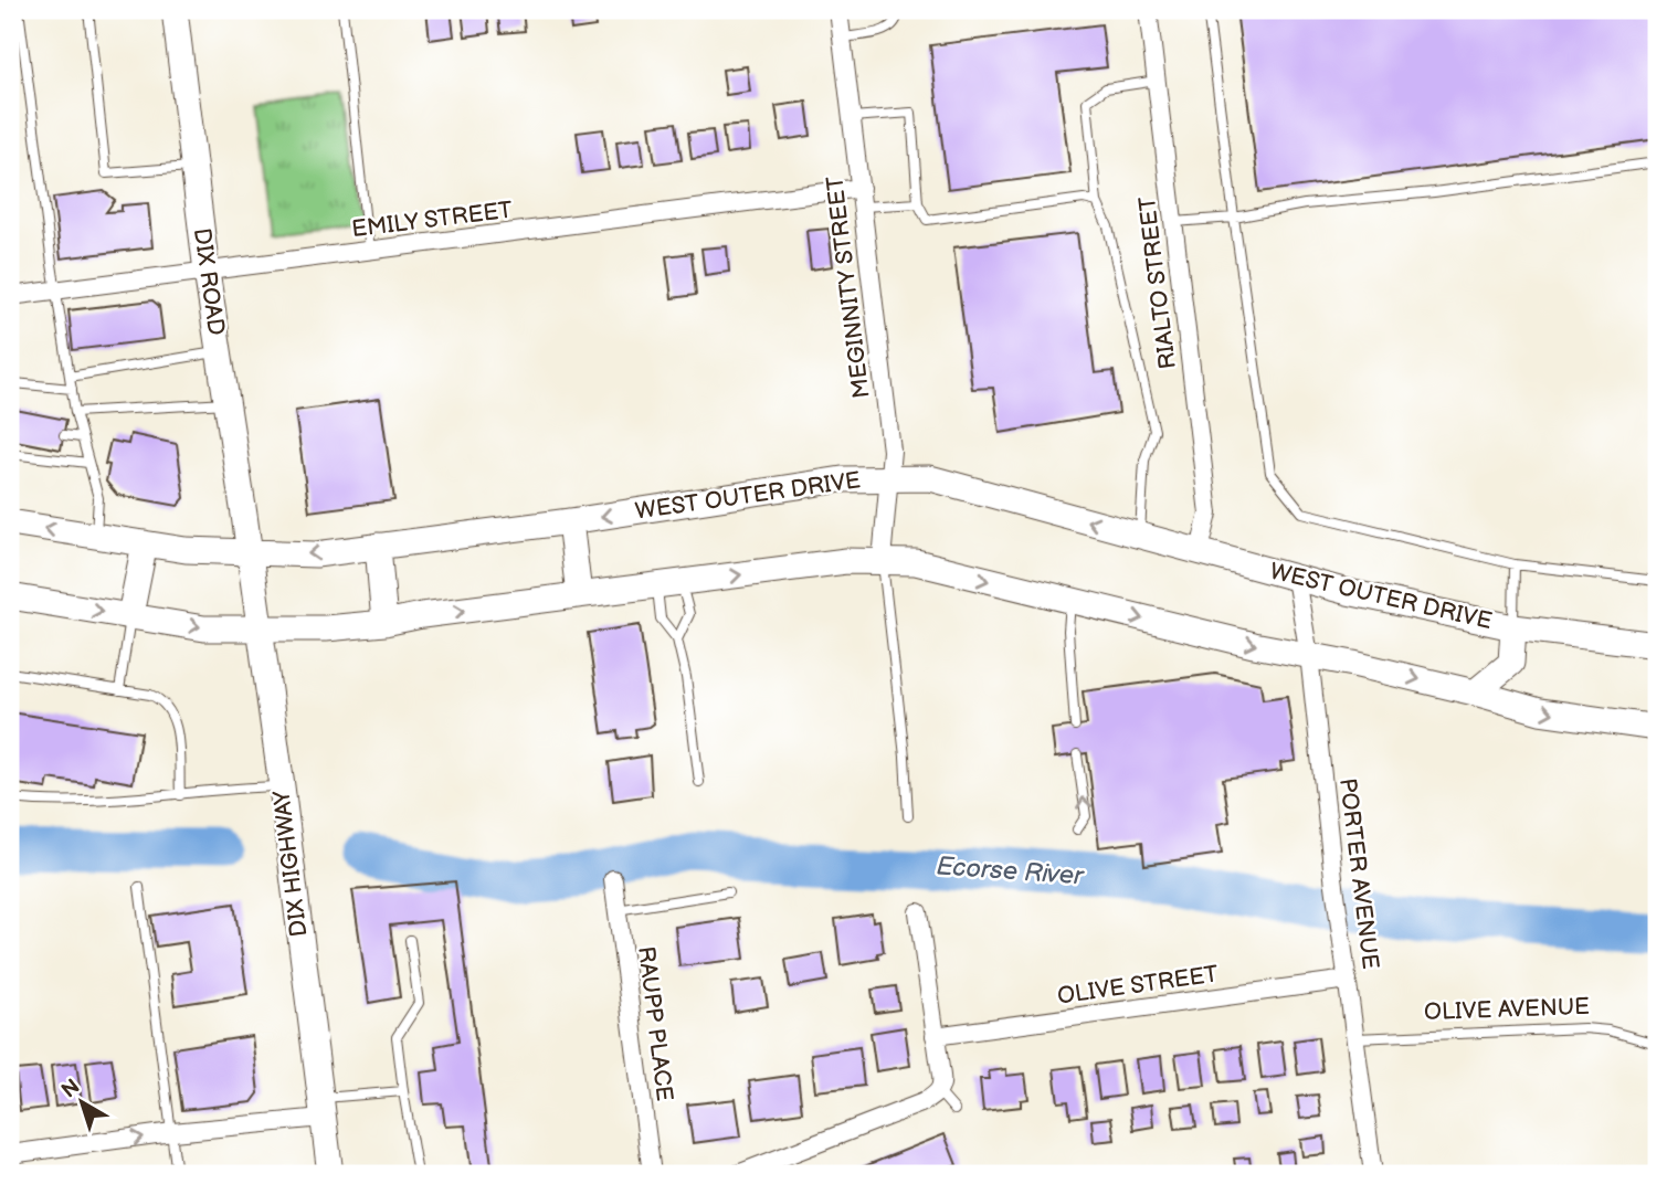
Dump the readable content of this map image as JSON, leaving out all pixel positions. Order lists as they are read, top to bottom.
{
  "streets": {
    "main road": ["DIX ROAD", "WEST OUTER DRIVE", "DIX HIGHWAY"],
    "street": [
      "EMILY STREET",
      "RIALTO STREET",
      "MEGINNITY STREET",
      "PORTER AVENUE",
      "OLIVE STREET",
      "RAUPP PLACE"
    ],
    "lane": ["OLIVE AVENUE"]
  },
  "crossings": [
    ["EMILY STREET", "DIX ROAD"],
    ["EMILY STREET", "MEGINNITY STREET"],
    ["DIX ROAD", "WEST OUTER DRIVE"],
    ["DIX ROAD", "DIX HIGHWAY"],
    ["RIALTO STREET", "WEST OUTER DRIVE"],
    ["MEGINNITY STREET", "WEST OUTER DRIVE"],
    ["WEST OUTER DRIVE", "DIX HIGHWAY"],
    ["WEST OUTER DRIVE", "PORTER AVENUE"],
    ["PORTER AVENUE", "OLIVE STREET"],
    ["PORTER AVENUE", "OLIVE AVENUE"]
  ],
  "water": ["Ecorse River"],
  "north": "top left"
}
